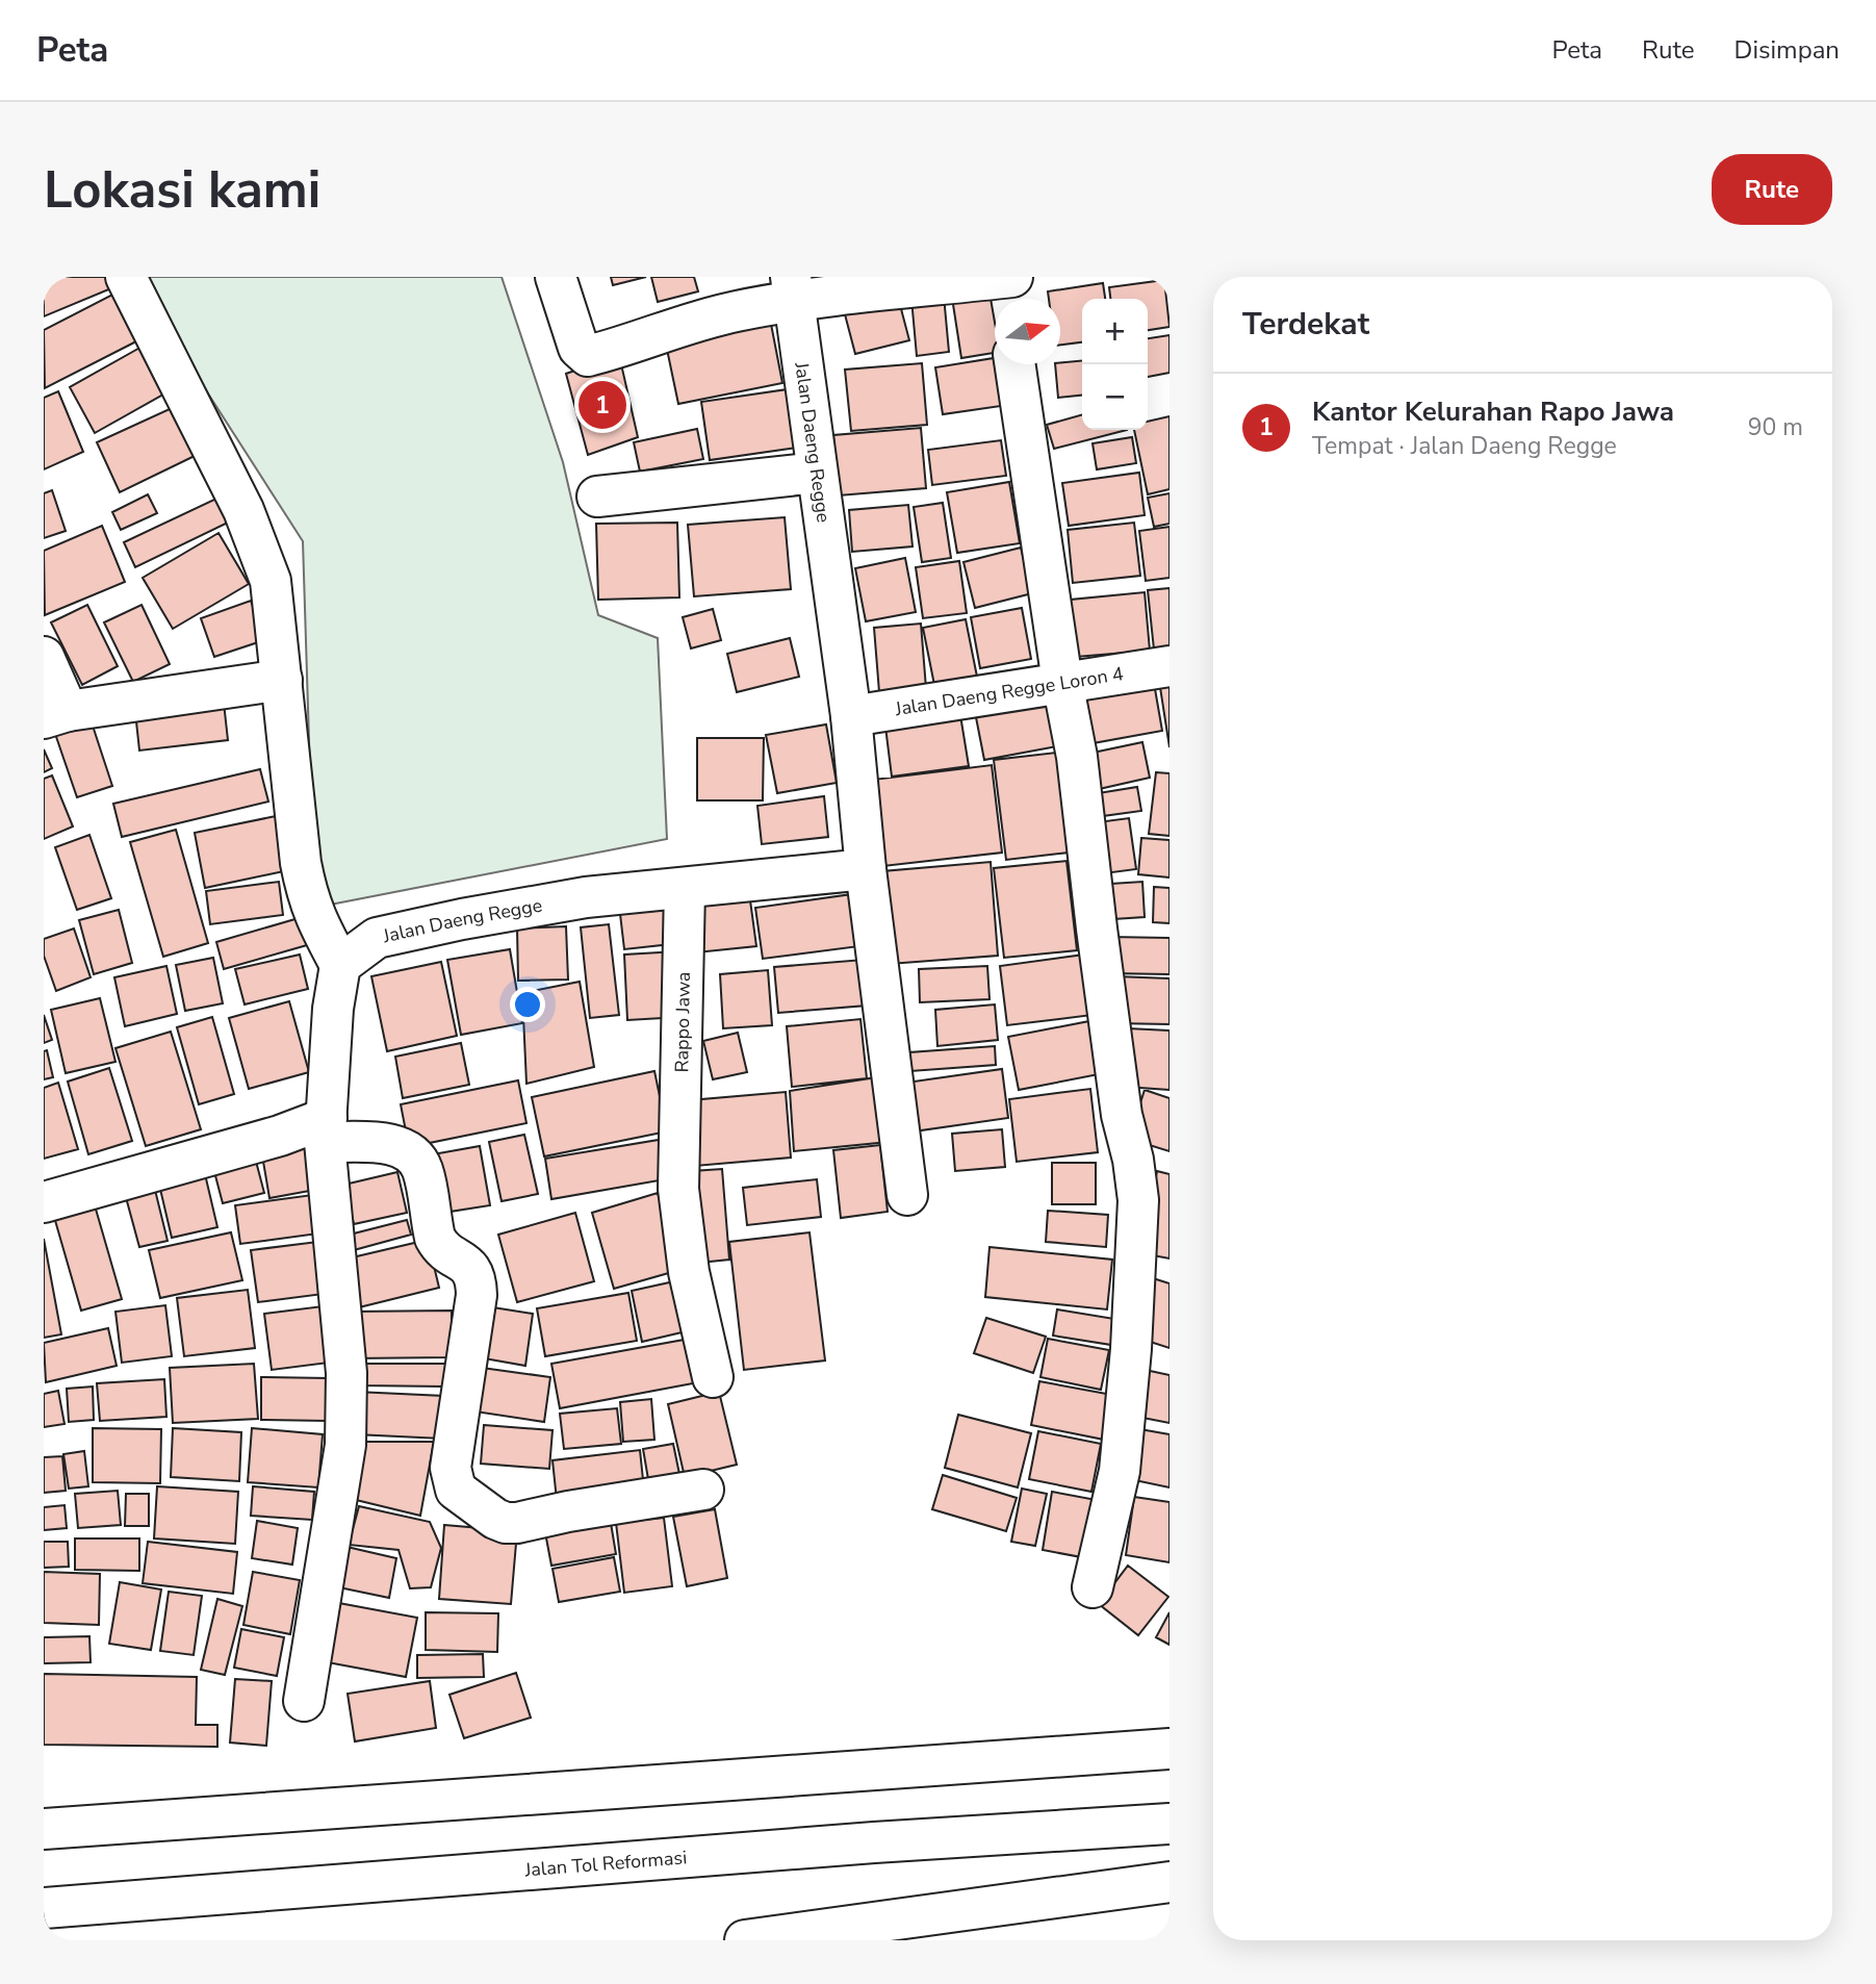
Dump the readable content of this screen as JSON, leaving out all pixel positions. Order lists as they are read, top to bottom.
{
  "streets": {
    "main road": [
      "Jalan Daeng Regge",
      "Jalan Daeng Regge Loron 4",
      "Rappo Jawa",
      "Jalan Tol Reformasi"
    ]
  },
  "crossings": [
    ["Jalan Daeng Regge", "Jalan Daeng Regge Loron 4"],
    ["Jalan Daeng Regge", "Rappo Jawa"]
  ],
  "north": "right",
  "page": {
    "header": "Peta",
    "nav": ["Peta", "Rute", "Disimpan"],
    "buttons": "Rute",
    "title": "Lokasi kami",
    "heading": "Terdekat",
    "map_buttons": ["+", "−"],
    "list": [
      {
        "mark": "1",
        "name": "Kantor Kelurahan Rapo Jawa",
        "note": "Tempat · Jalan Daeng Regge",
        "value": "90 m"
      }
    ],
    "pins": "1"
  }
}
